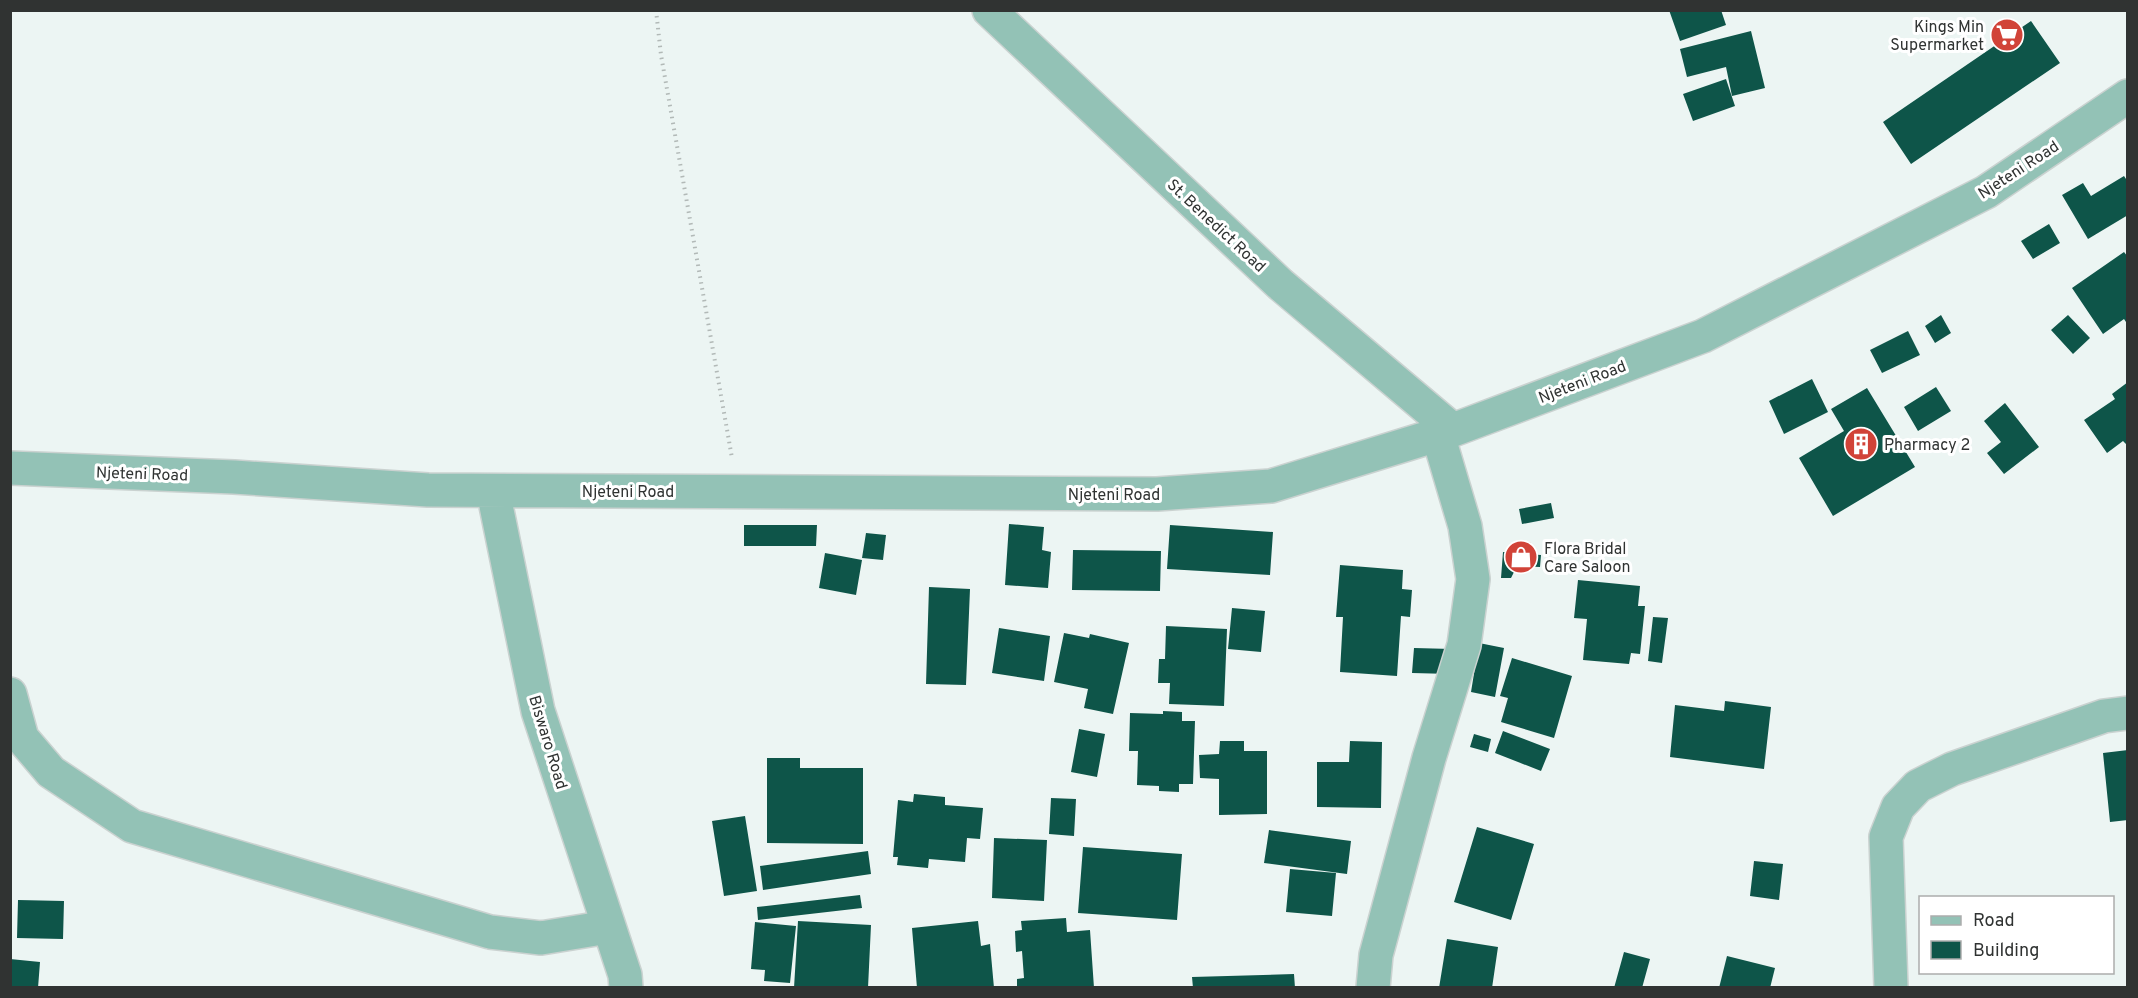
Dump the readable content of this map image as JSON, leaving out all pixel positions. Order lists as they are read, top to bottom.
{
  "streets": {
    "street": ["Njeteni Road", "St. Benedict Road", "Biswaro Road"]
  },
  "crossings": [
    ["Njeteni Road", "St. Benedict Road"],
    ["Njeteni Road", "Biswaro Road"]
  ],
  "places": {
    "supermarket": ["Kings Min Supermarket"],
    "building": ["Pharmacy 2"],
    "shop": ["Flora Bridal Care Saloon"]
  },
  "legend": ["Road", "Building"]
}
